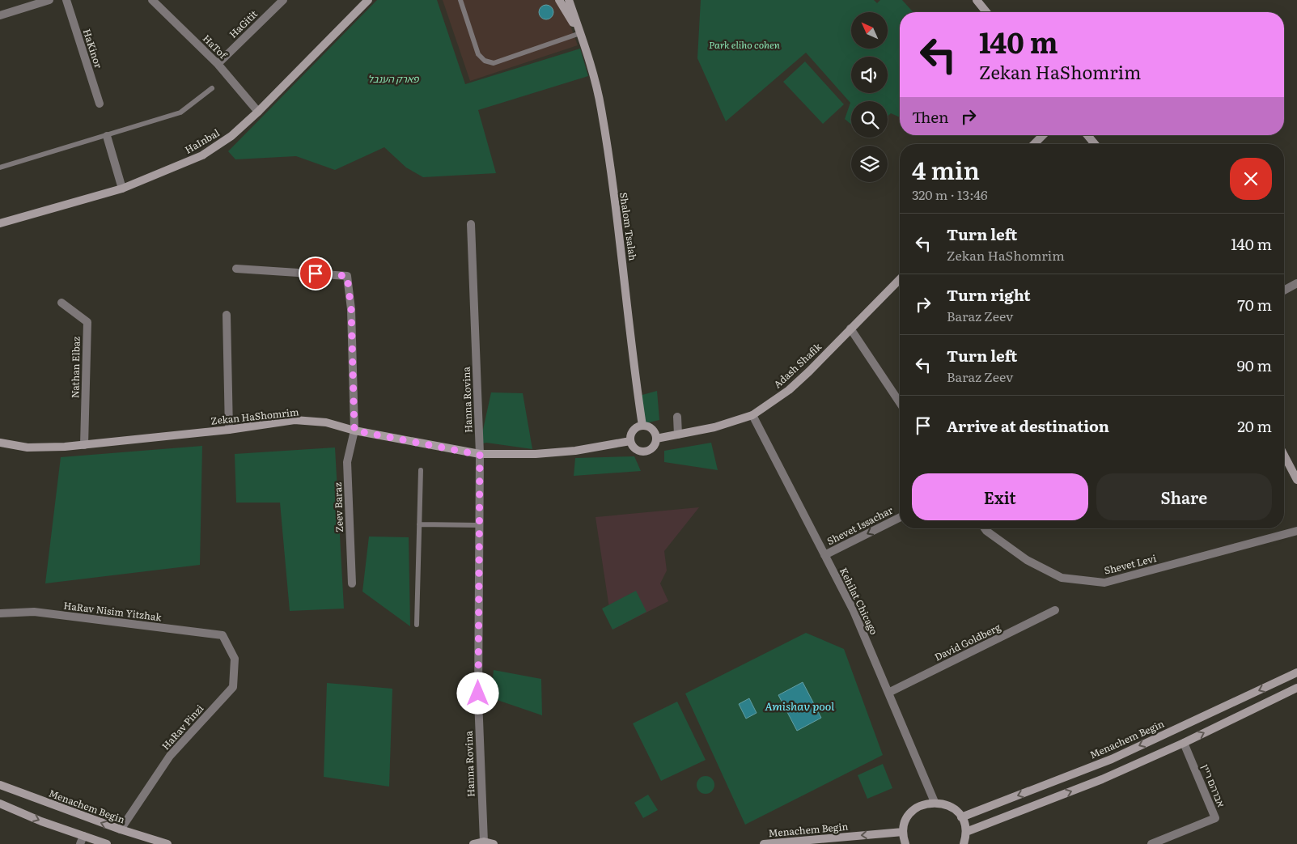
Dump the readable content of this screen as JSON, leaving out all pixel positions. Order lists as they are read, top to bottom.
{
  "streets": {
    "street": [
      "HaGitit",
      "HaTof",
      "HaKinor",
      "HaInbal",
      "Shalom Tsalah",
      "Adash Shafik",
      "Nathan Elbaz",
      "Hanna Rovina",
      "Zekan HaShomrim",
      "Zeev Baraz",
      "Shevet Issachar",
      "Shevet Levi",
      "Kehilat Chicago",
      "HaRav Nisim Yitzhak",
      "David Goldberg",
      "HaRav Pinzi",
      "Menachem Begin",
      "אברהם ריין"
    ]
  },
  "crossings": [
    ["HaGitit", "HaTof"],
    ["HaTof", "HaInbal"],
    ["Shalom Tsalah", "Adash Shafik"],
    ["Shalom Tsalah", "Zekan HaShomrim"],
    ["Adash Shafik", "Zekan HaShomrim"],
    ["Adash Shafik", "Kehilat Chicago"],
    ["Nathan Elbaz", "Zekan HaShomrim"],
    ["Hanna Rovina", "Zekan HaShomrim"],
    ["Zekan HaShomrim", "Zeev Baraz"],
    ["Shevet Issachar", "Kehilat Chicago"],
    ["Kehilat Chicago", "David Goldberg"],
    ["HaRav Nisim Yitzhak", "HaRav Pinzi"],
    ["HaRav Pinzi", "Menachem Begin"]
  ],
  "one_way": ["Shevet Issachar"],
  "water": ["Amishav pool"],
  "parks": ["Park eliho cohen", "פארק הענבל"],
  "north": "top left",
  "page": {
    "turn": ["140 m", "Zekan HaShomrim"],
    "then": "Then",
    "heading": ["4 min", "320 m · 13:46"],
    "list": [
      {
        "name": "Turn left",
        "note": "Zekan HaShomrim",
        "value": "140 m"
      },
      {
        "name": "Turn right",
        "note": "Baraz Zeev",
        "value": "70 m"
      },
      {
        "name": "Turn left",
        "note": "Baraz Zeev",
        "value": "90 m"
      },
      {
        "name": "Arrive at destination",
        "value": "20 m"
      }
    ],
    "buttons": ["Exit", "Share"]
  }
}
